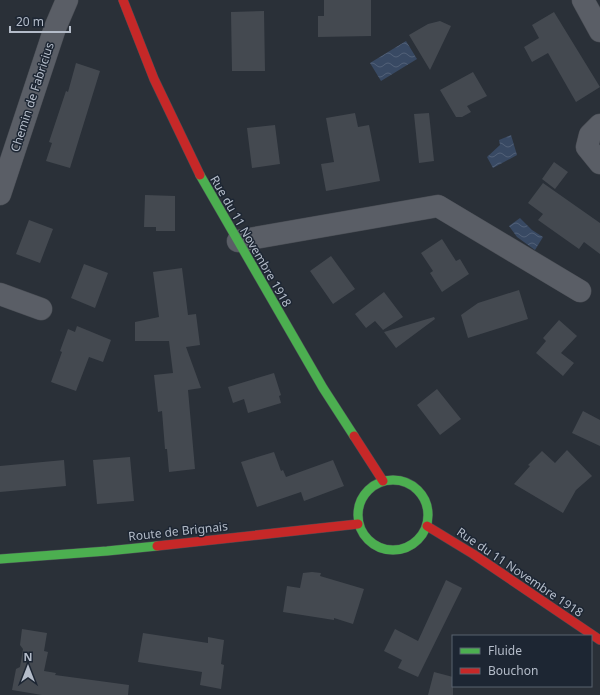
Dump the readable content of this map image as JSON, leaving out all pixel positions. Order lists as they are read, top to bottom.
{
  "streets": {
    "street": ["Chemin de Fabricius", "Rue du 11 Novembre 1918", "Route de Brignais"]
  },
  "crossings": [
    ["Rue du 11 Novembre 1918", "Route de Brignais"]
  ],
  "legend": ["Fluide", "Bouchon"],
  "scale_bar": "20 m",
  "north": "top"
}
